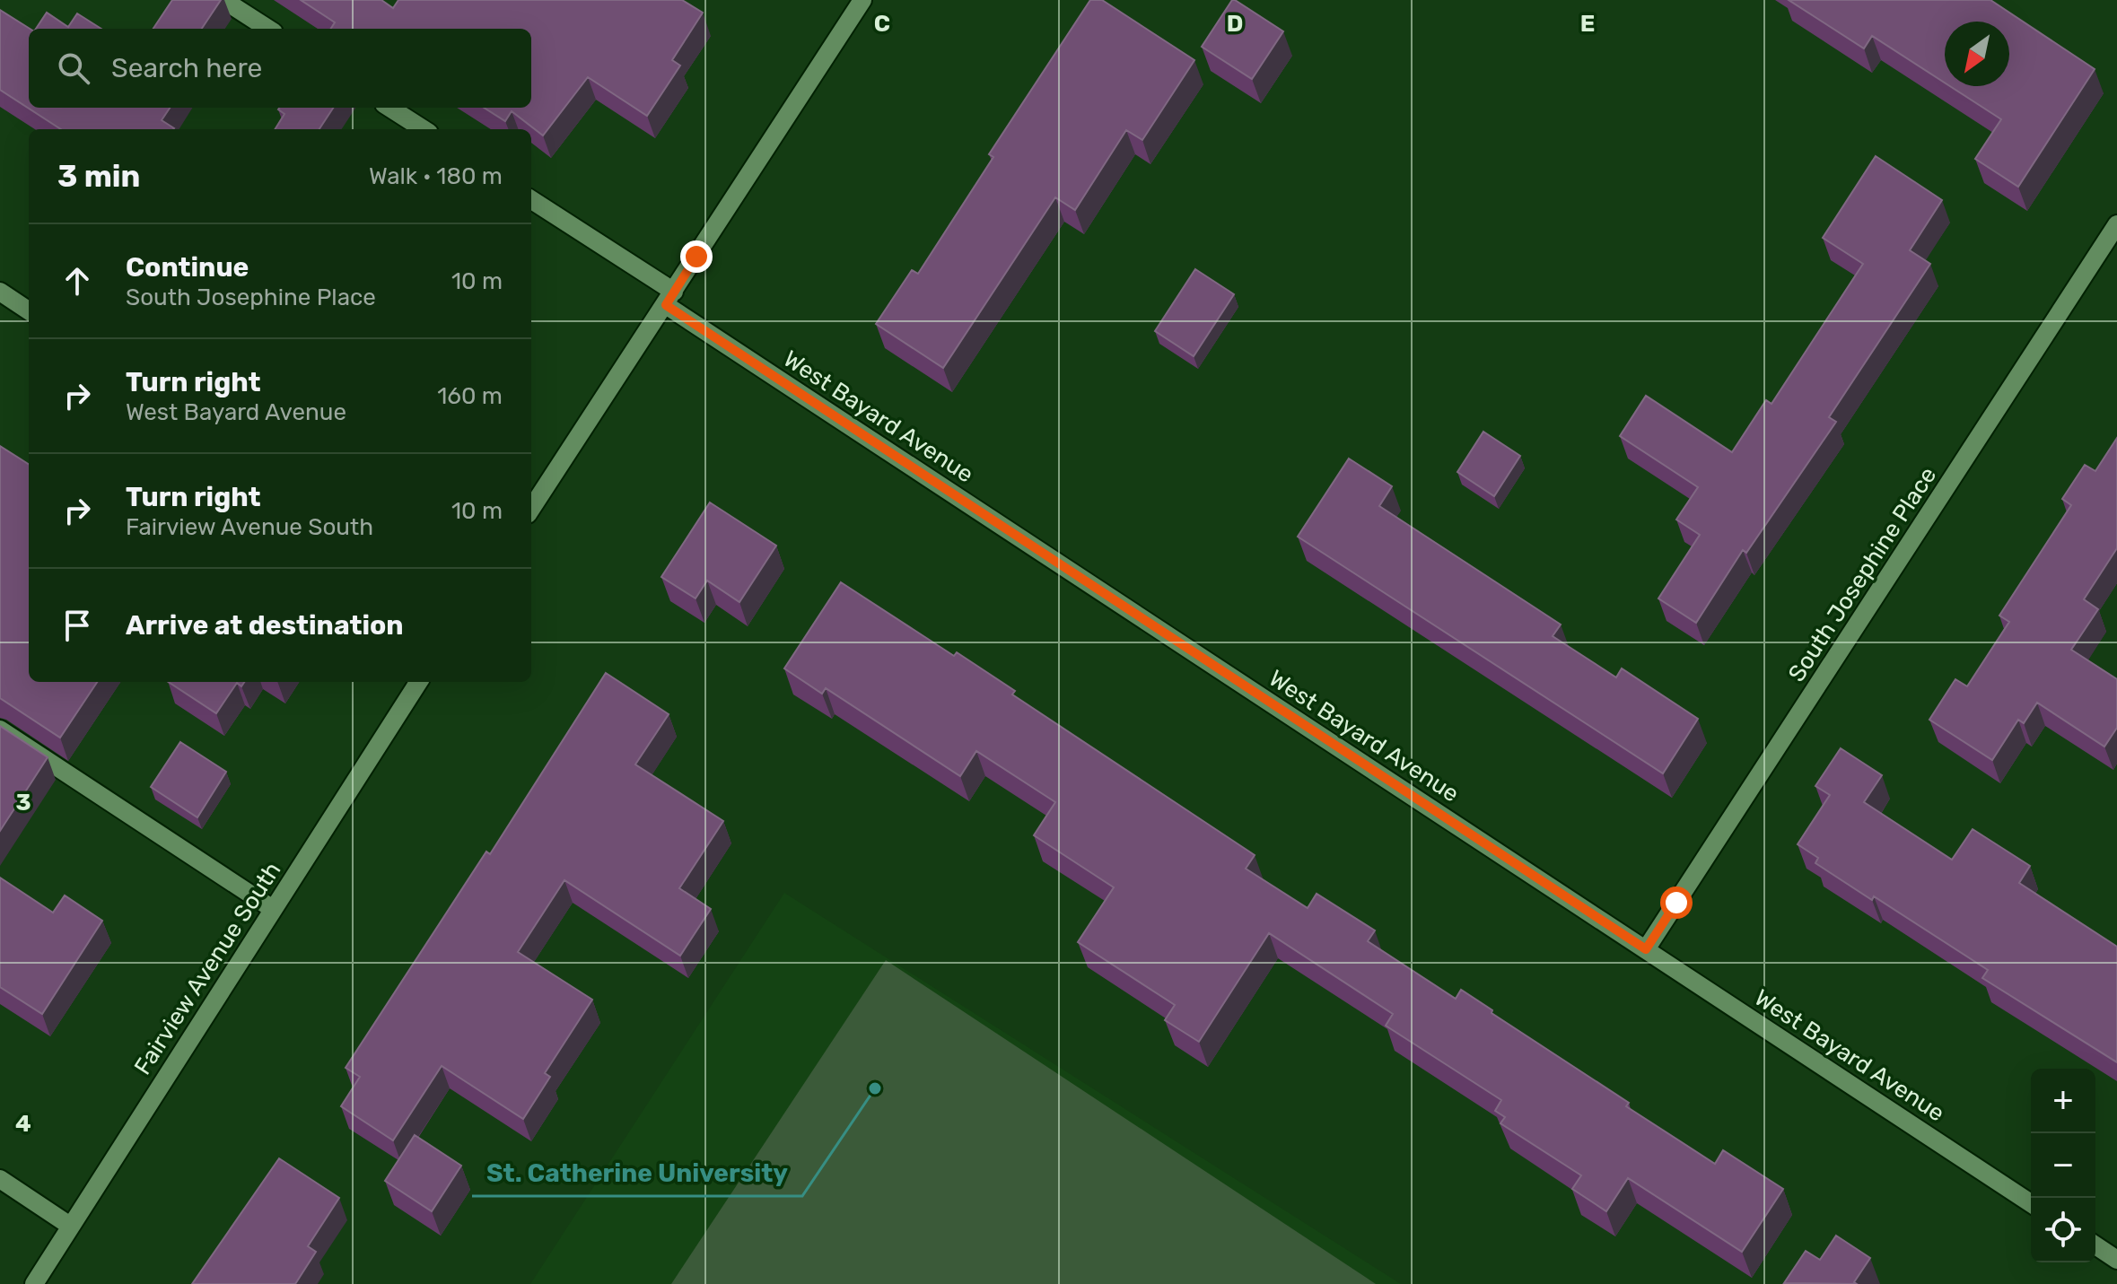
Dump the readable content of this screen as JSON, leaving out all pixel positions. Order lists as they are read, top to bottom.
{
  "streets": {
    "street": ["West Bayard Avenue", "South Josephine Place", "Fairview Avenue South"]
  },
  "crossings": [
    ["West Bayard Avenue", "South Josephine Place"]
  ],
  "places": ["St. Catherine University"],
  "north": "bottom left",
  "page": {
    "search": "Search here",
    "heading": ["3 min", "Walk · 180 m"],
    "list": [
      ["Continue", "South Josephine Place", "10 m"],
      ["Turn right", "West Bayard Avenue", "160 m"],
      ["Turn right", "Fairview Avenue South", "10 m"],
      "Arrive at destination"
    ],
    "map_buttons": ["+", "−"]
  },
  "grid": {
    "columns": ["C", "D", "E"],
    "rows": ["3", "4"]
  }
}
